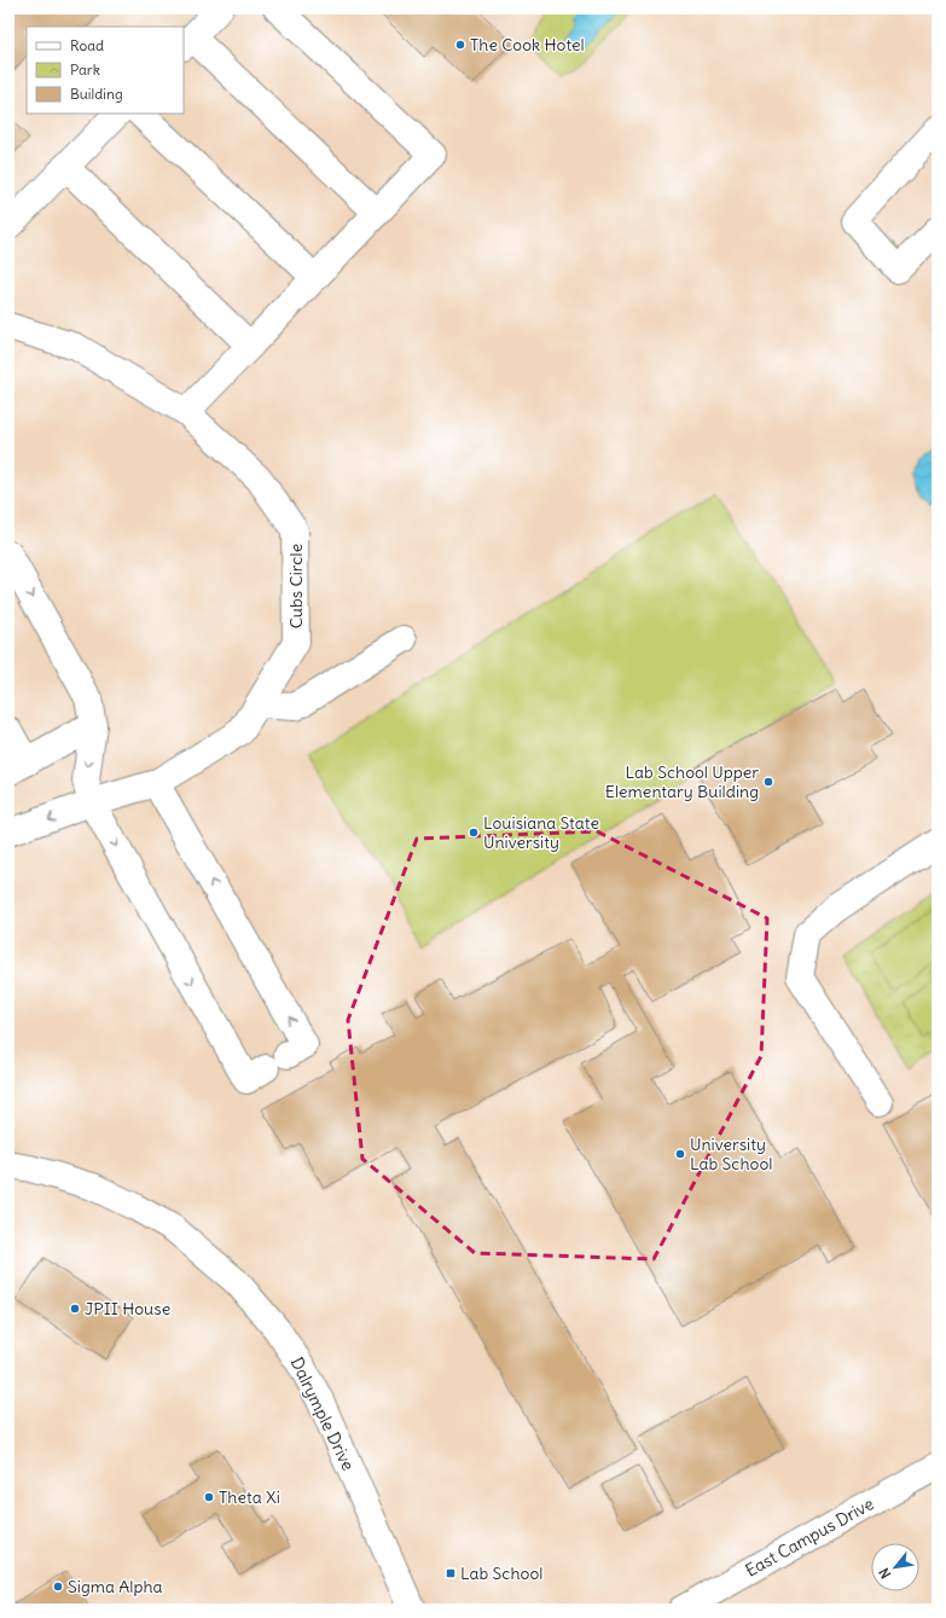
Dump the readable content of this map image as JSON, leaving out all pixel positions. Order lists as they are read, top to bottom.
{
  "streets": {
    "street": ["Cubs Circle", "Dalrymple Drive", "East Campus Drive"]
  },
  "places": {
    "other": [
      "The Cook Hotel",
      "Lab School Upper Elementary Building",
      "Louisiana State University",
      "University Lab School",
      "JPII House",
      "Theta Xi",
      "Sigma Alpha"
    ],
    "transit": ["Lab School"]
  },
  "legend": ["Road", "Park", "Building"],
  "north": "bottom left"
}
